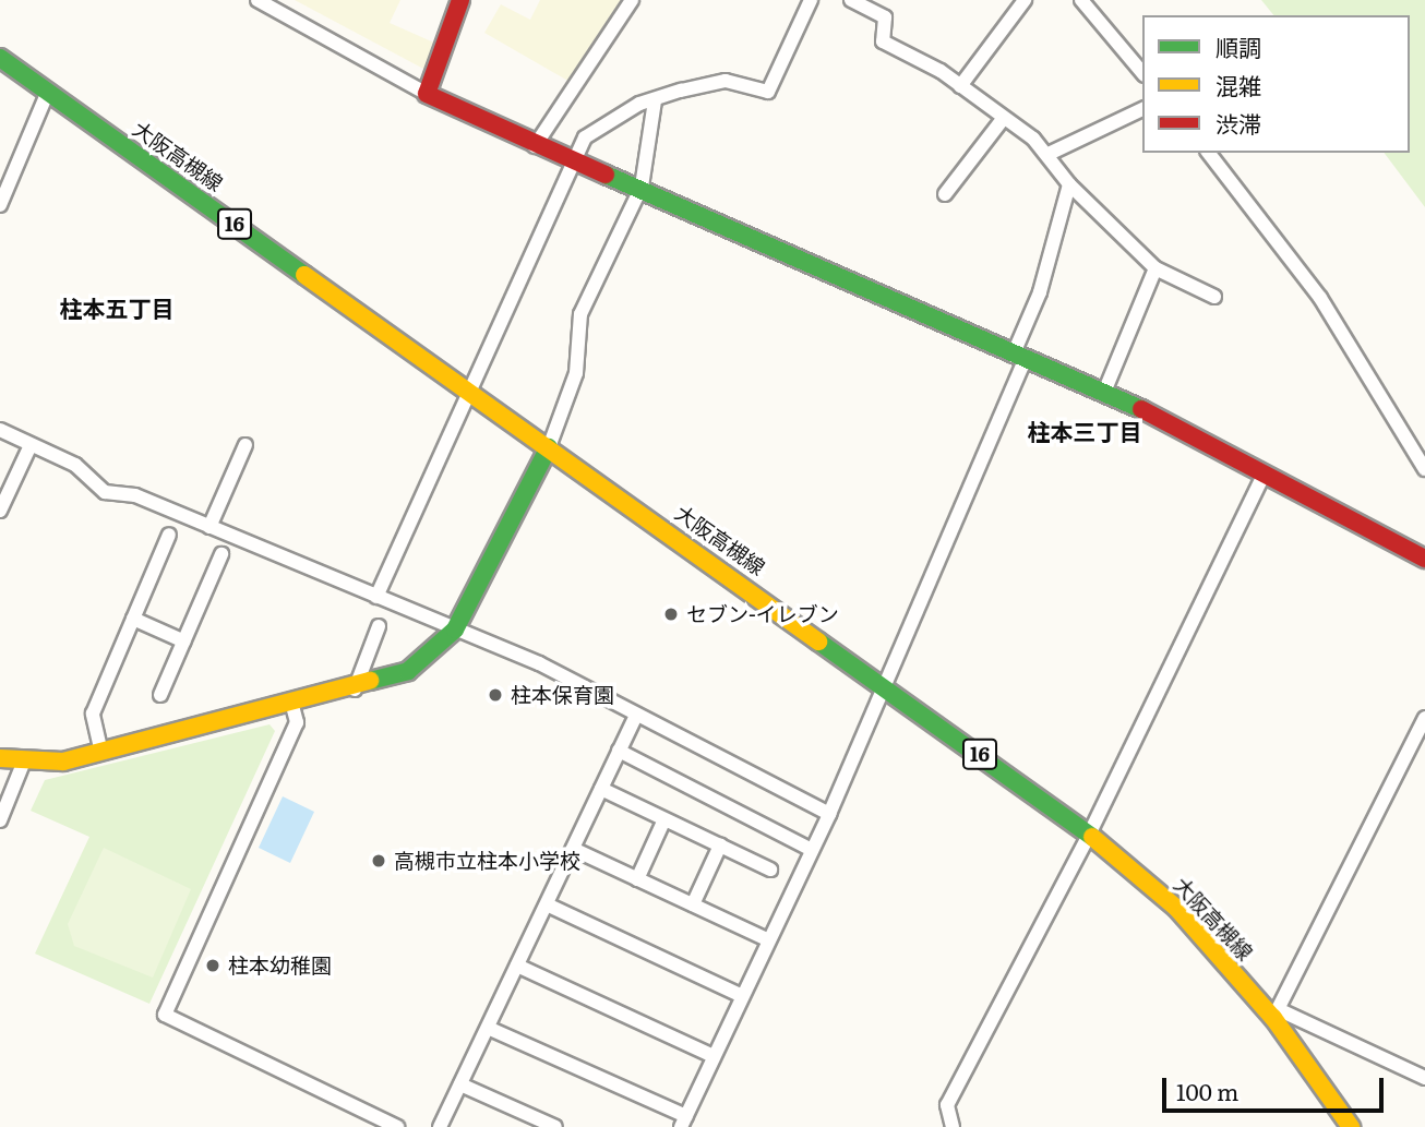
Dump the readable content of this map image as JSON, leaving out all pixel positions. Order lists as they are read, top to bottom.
{
  "streets": {
    "street": ["大阪高槻線", "16"]
  },
  "districts": ["柱本五丁目", "柱本三丁目"],
  "places": [
    "セブン-イレブン",
    "柱本保育園",
    "高槻市立柱本小学校",
    "柱本幼稚園"
  ],
  "legend": ["順調", "混雑", "渋滞"],
  "scale_bar": "100 m"
}
